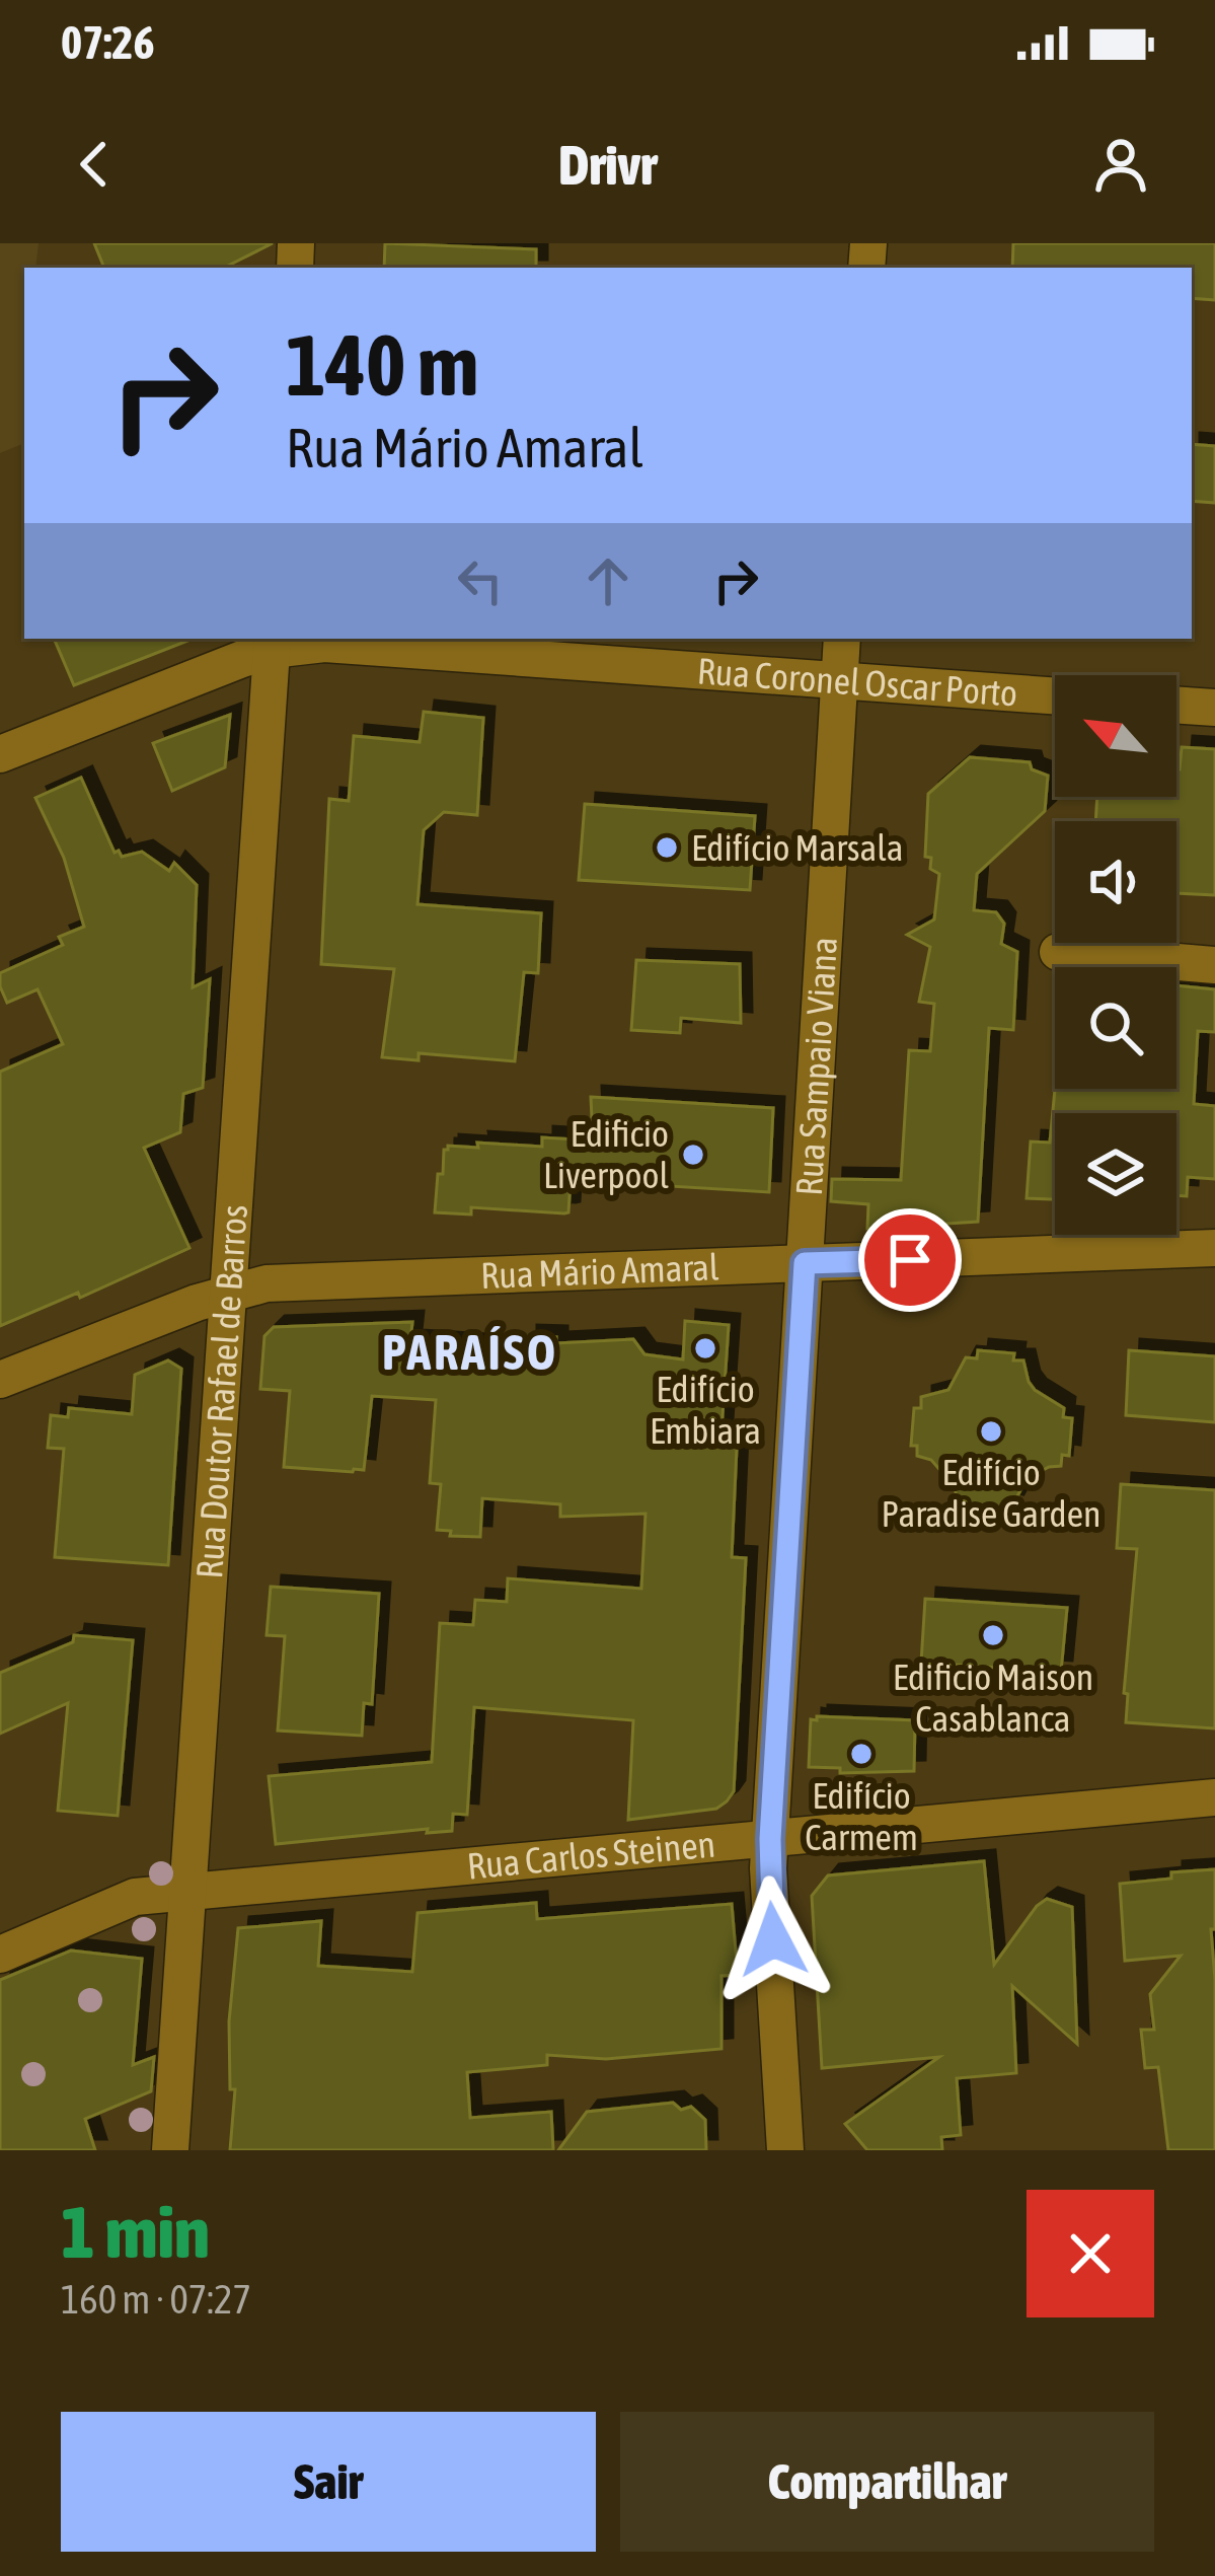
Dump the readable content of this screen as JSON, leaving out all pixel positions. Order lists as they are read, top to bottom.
{
  "streets": {
    "street": [
      "Rua Coronel Oscar Porto",
      "Rua Sampaio Viana",
      "Rua Mário Amaral",
      "Rua Doutor Rafael de Barros",
      "Rua Carlos Steinen"
    ]
  },
  "crossings": [
    ["Rua Coronel Oscar Porto", "Rua Sampaio Viana"],
    ["Rua Coronel Oscar Porto", "Rua Doutor Rafael de Barros"],
    ["Rua Sampaio Viana", "Rua Mário Amaral"],
    ["Rua Sampaio Viana", "Rua Carlos Steinen"],
    ["Rua Mário Amaral", "Rua Doutor Rafael de Barros"],
    ["Rua Doutor Rafael de Barros", "Rua Carlos Steinen"]
  ],
  "districts": ["PARAÍSO"],
  "places": [
    "Edifício Marsala",
    "Edificio Liverpool",
    "Edifício Embiara",
    "Edifício Paradise Garden",
    "Edificio Maison Casablanca",
    "Edifício Carmem"
  ],
  "north": "top left",
  "page": {
    "status": "07:26",
    "header": "Drivr",
    "turn": ["140 m", "Rua Mário Amaral"],
    "heading": ["1 min", "160 m · 07:27"],
    "buttons": ["Sair", "Compartilhar"]
  }
}
